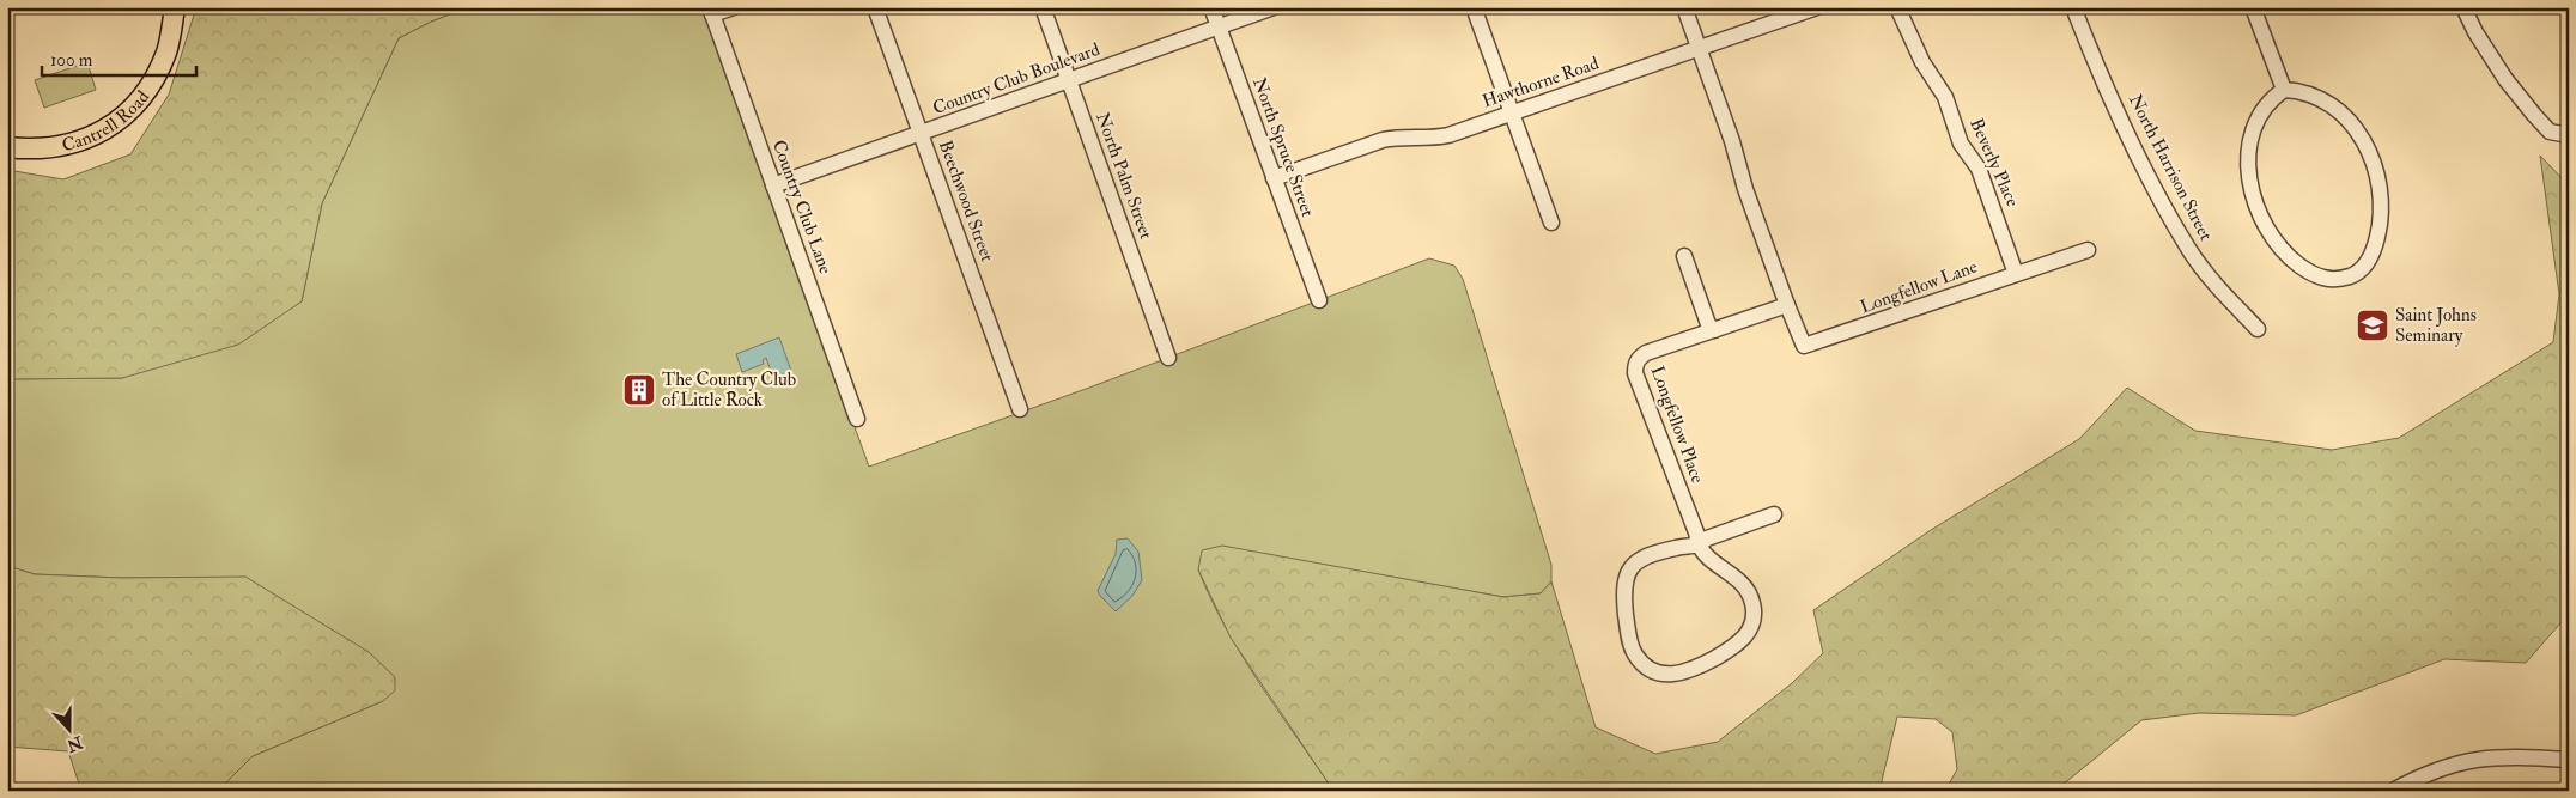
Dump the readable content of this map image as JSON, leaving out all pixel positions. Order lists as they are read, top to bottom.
{
  "streets": {
    "main road": ["Cantrell Road"],
    "street": [
      "Country Club Boulevard",
      "Hawthorne Road",
      "North Spruce Street",
      "Beverly Place",
      "North Harrison Street",
      "North Palm Street",
      "Beechwood Street",
      "Country Club Lane",
      "Longfellow Lane",
      "Longfellow Place"
    ]
  },
  "crossings": [
    ["Country Club Boulevard", "North Spruce Street"],
    ["Country Club Boulevard", "North Palm Street"],
    ["Country Club Boulevard", "Beechwood Street"],
    ["Country Club Boulevard", "Country Club Lane"],
    ["Hawthorne Road", "North Spruce Street"],
    ["Beverly Place", "Longfellow Lane"],
    ["Longfellow Lane", "Longfellow Place"]
  ],
  "places": {
    "school or university": ["Saint Johns Seminary"],
    "building": ["The Country Club of Little Rock"]
  },
  "scale_bar": "100 m",
  "north": "bottom"
}
